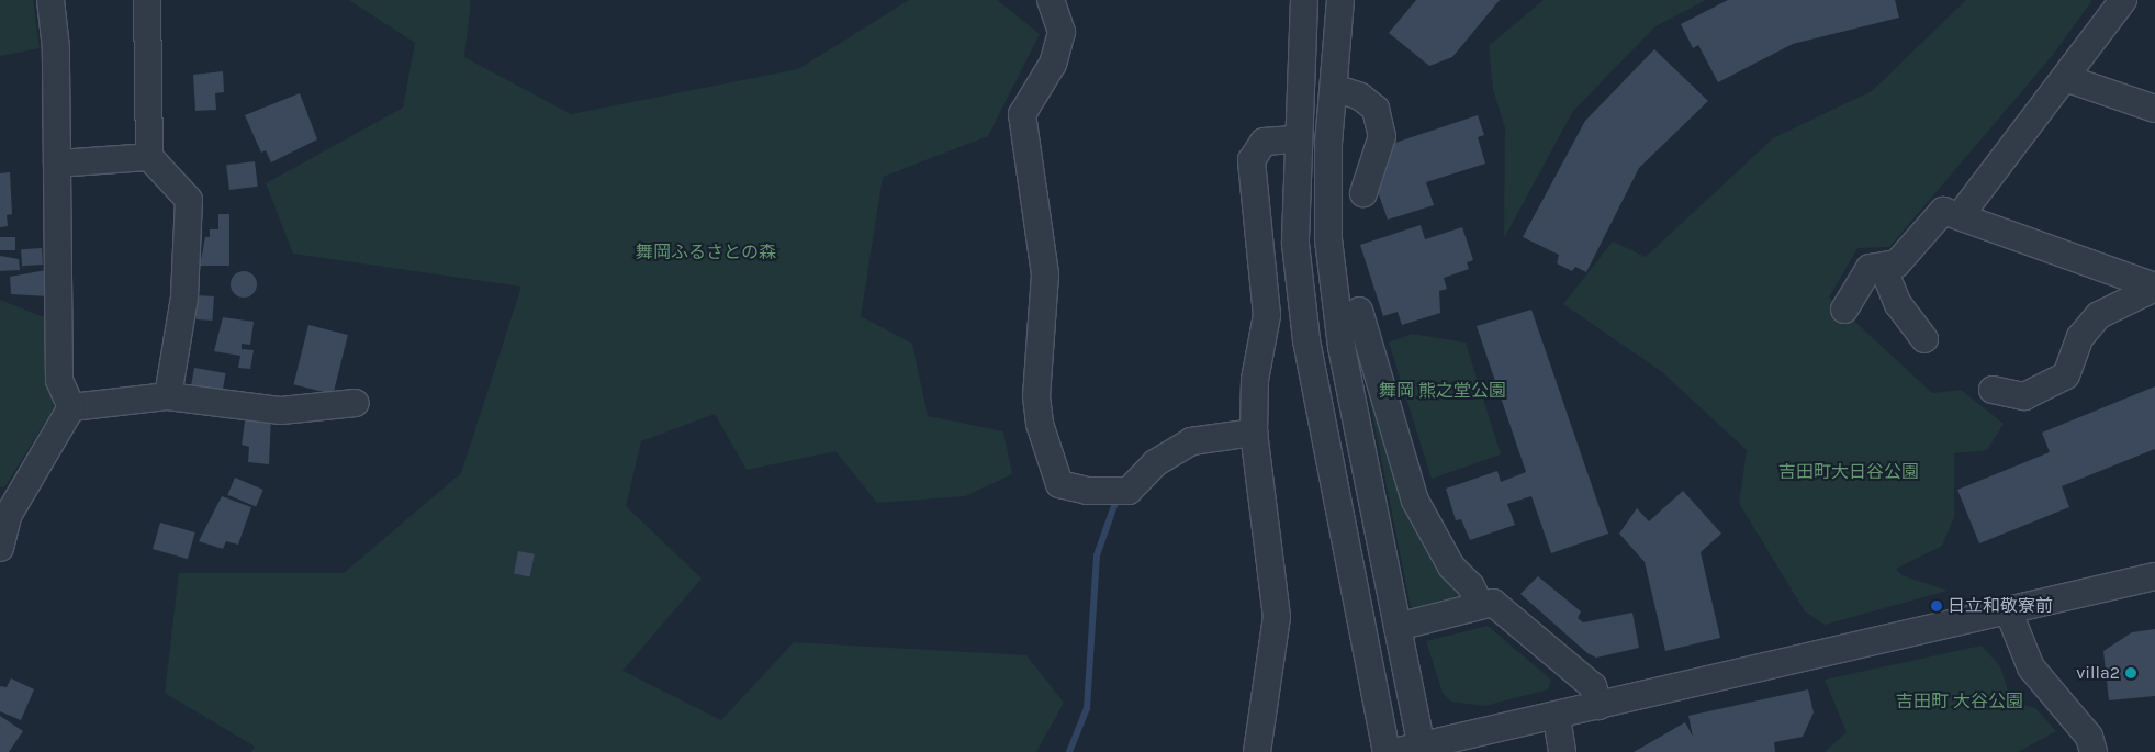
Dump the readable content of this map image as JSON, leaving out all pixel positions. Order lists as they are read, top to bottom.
{
  "parks": [
    "舞岡ふるさとの森",
    "舞岡 熊之堂公園",
    "吉田町大日谷公園",
    "吉田町 大谷公園"
  ],
  "places": ["日立和敬寮前", "villa2"]
}
